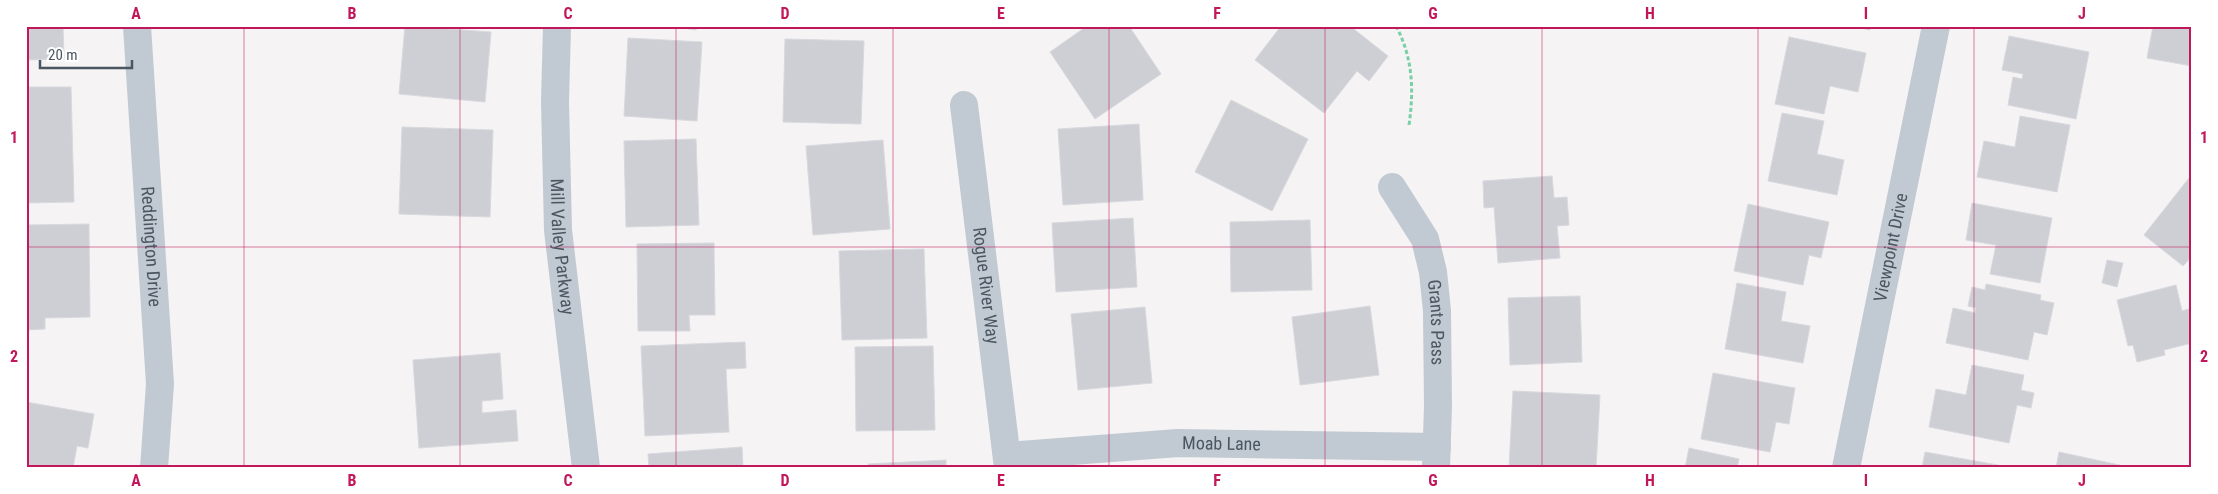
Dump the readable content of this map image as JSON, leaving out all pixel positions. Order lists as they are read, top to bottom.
{
  "streets": {
    "street": [
      "Reddington Drive",
      "Mill Valley Parkway",
      "Viewpoint Drive",
      "Rogue River Way",
      "Grants Pass",
      "Moab Lane"
    ]
  },
  "crossings": [
    ["Rogue River Way", "Moab Lane"],
    ["Grants Pass", "Moab Lane"]
  ],
  "scale_bar": "20 m",
  "grid": {
    "columns": [
      "A",
      "B",
      "C",
      "D",
      "E",
      "F",
      "G",
      "H",
      "I",
      "J"
    ],
    "rows": ["1", "2"]
  }
}
